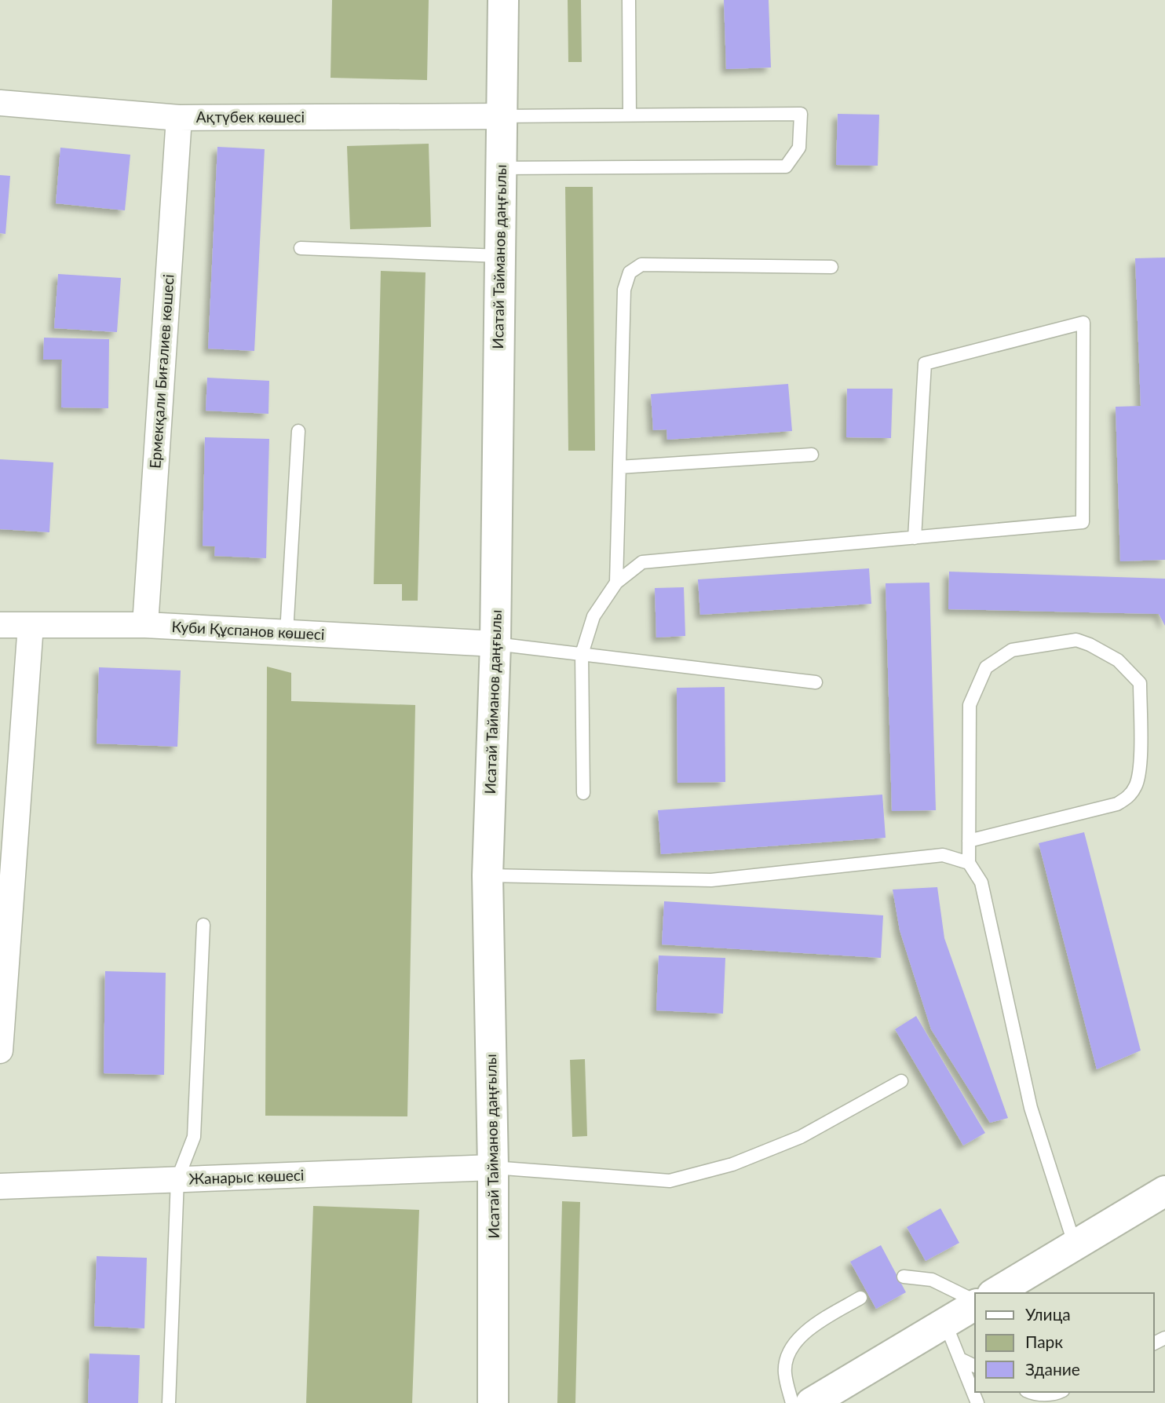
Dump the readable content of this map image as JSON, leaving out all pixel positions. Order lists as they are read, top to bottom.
{
  "streets": {
    "main road": ["Исатай Тайманов даңғылы"],
    "street": [
      "Ақтүбек көшесi",
      "Ермекқали Биғалиев көшесі",
      "Куби Құспанов көшесi",
      "Жанарыс көшесі"
    ]
  },
  "crossings": [
    ["Ақтүбек көшесi", "Исатай Тайманов даңғылы"],
    ["Ақтүбек көшесi", "Ермекқали Биғалиев көшесі"],
    ["Исатай Тайманов даңғылы", "Куби Құспанов көшесi"],
    ["Исатай Тайманов даңғылы", "Жанарыс көшесі"],
    ["Ермекқали Биғалиев көшесі", "Куби Құспанов көшесi"]
  ],
  "legend": ["Улица", "Парк", "Здание"]
}
